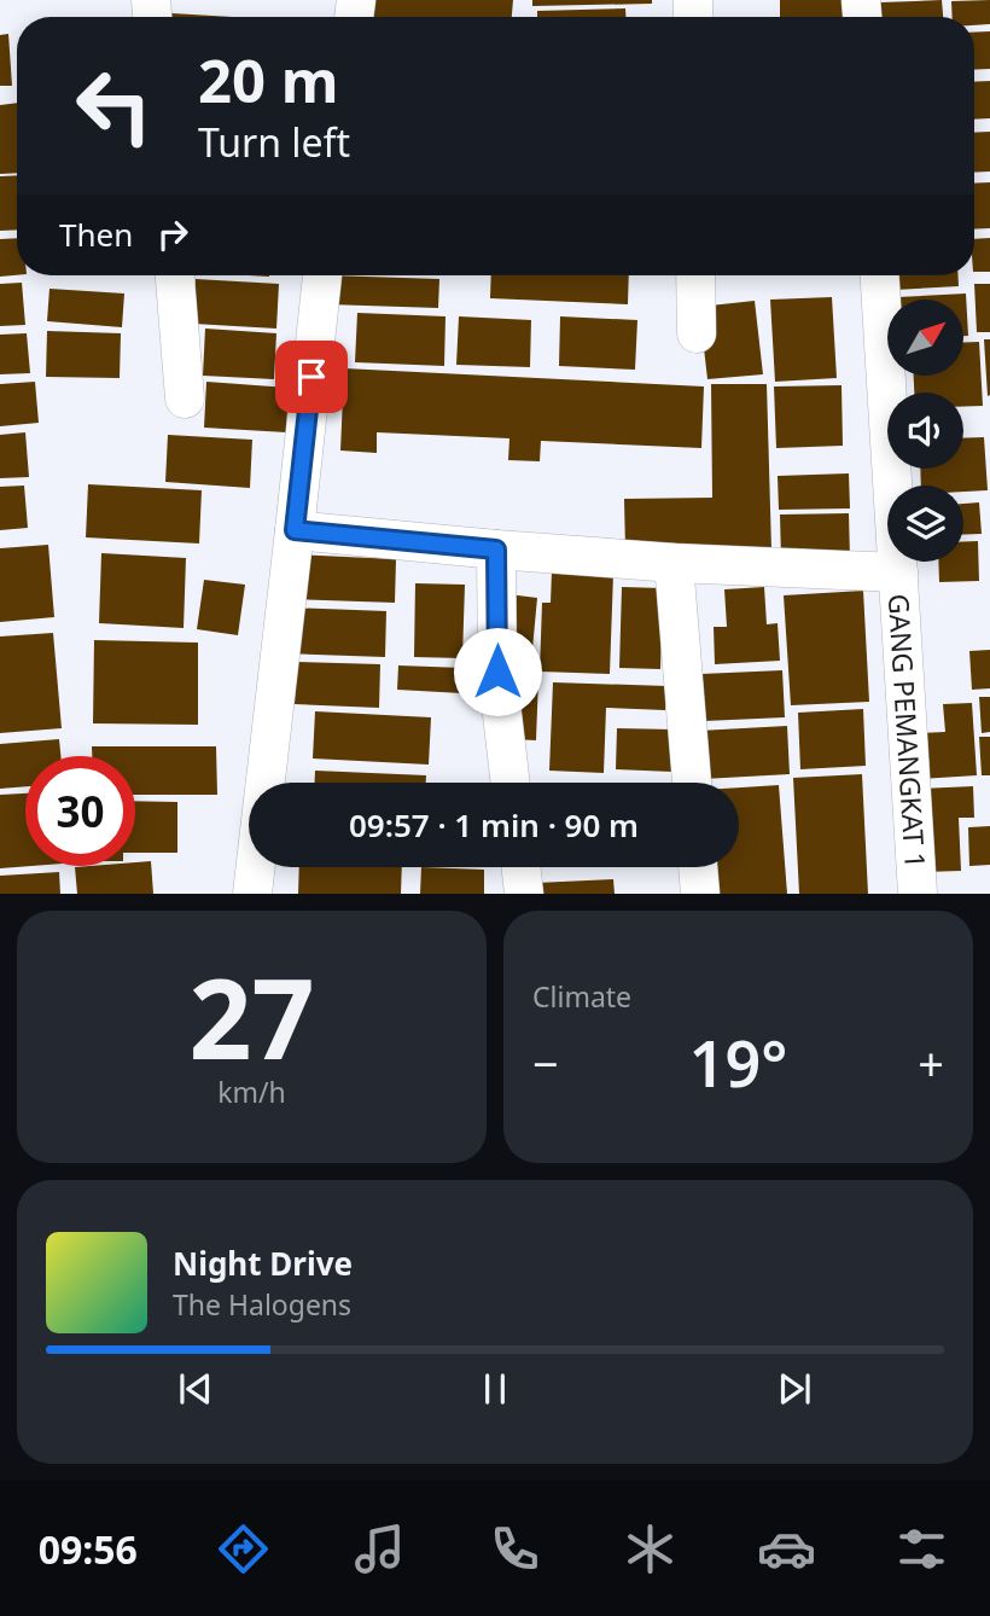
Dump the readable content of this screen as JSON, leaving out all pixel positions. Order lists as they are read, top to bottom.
{
  "streets": {
    "street": ["GANG PEMANGKAT 1"]
  },
  "north": "top right",
  "page": {
    "turn": ["20 m", "Turn left"],
    "then": "Then",
    "limit": "30",
    "trip": "09:57 · 1 min · 90 m",
    "tile": [
      ["27", "km/h"],
      "Climate"
    ],
    "heat": ["−", "19°", "+"],
    "song": ["Night Drive", "The Halogens"],
    "tabs": "09:56"
  }
}
